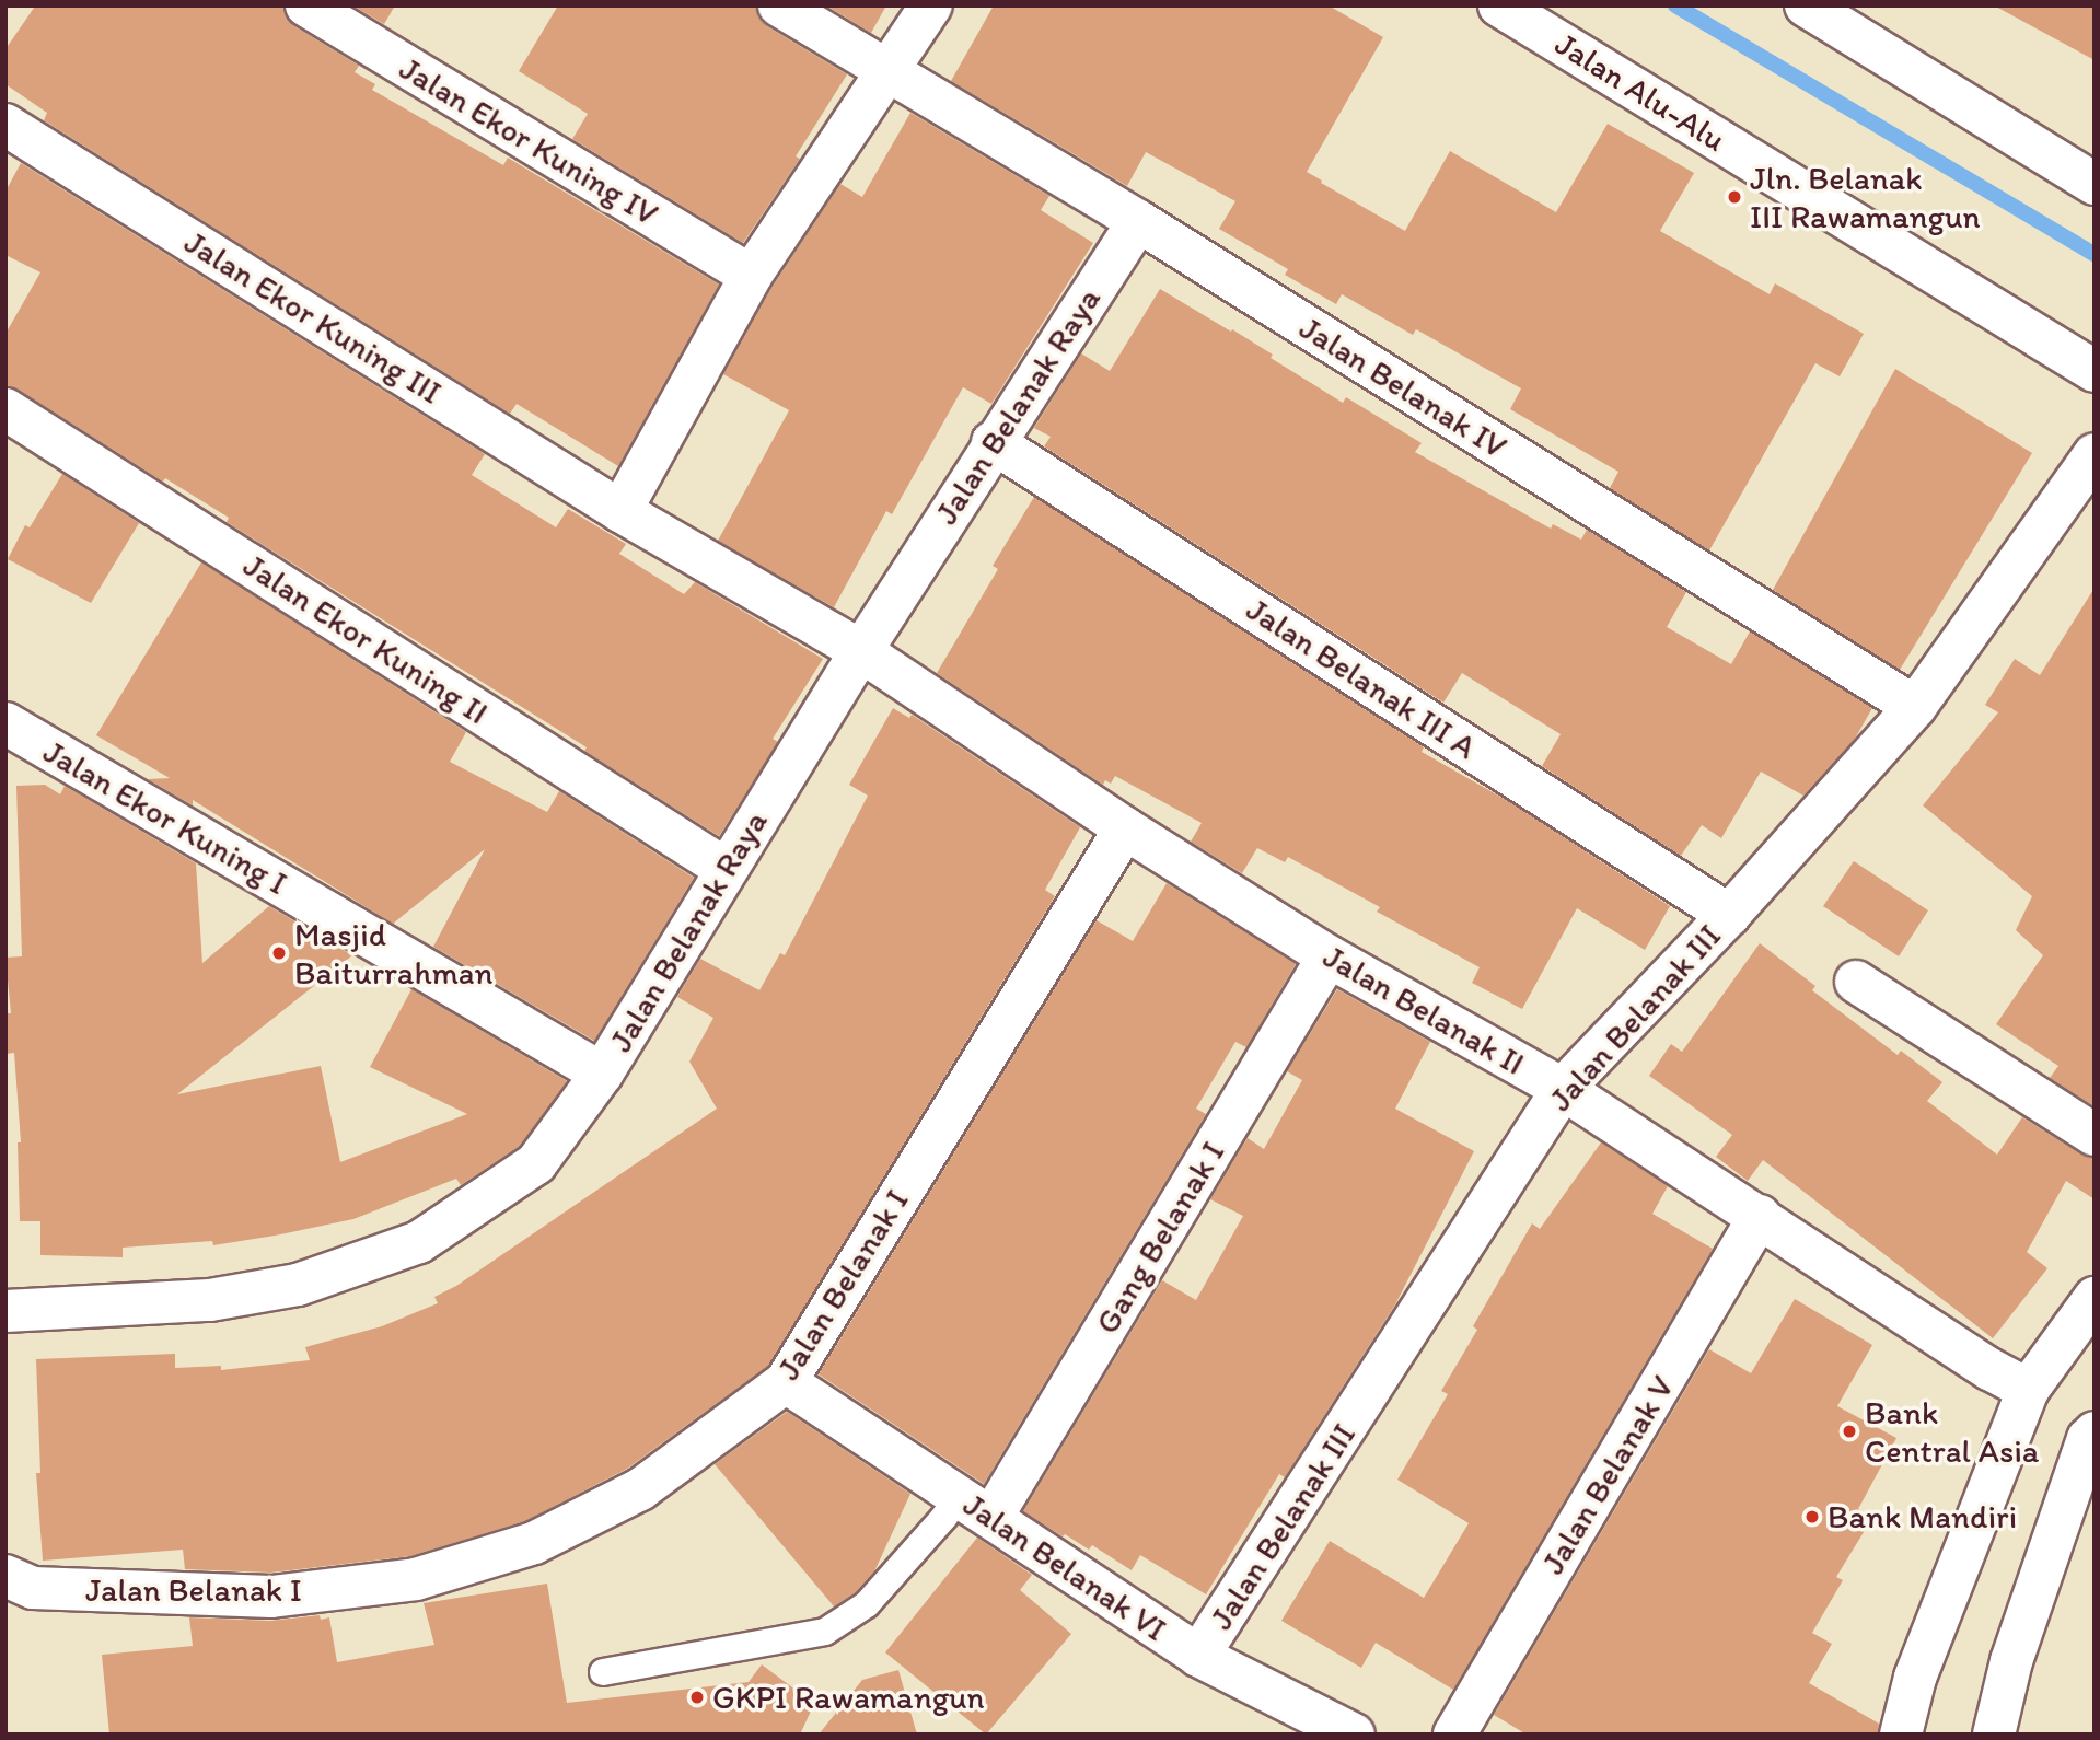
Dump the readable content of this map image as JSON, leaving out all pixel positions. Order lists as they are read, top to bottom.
{
  "streets": {
    "street": [
      "Jalan Alu-Alu",
      "Jalan Ekor Kuning IV",
      "Jalan Ekor Kuning III",
      "Jalan Belanak IV",
      "Jalan Belanak Raya",
      "Jalan Ekor Kuning II",
      "Jalan Belanak III A",
      "Jalan Ekor Kuning I",
      "Jalan Belanak II",
      "Jalan Belanak III",
      "Gang Belanak I",
      "Jalan Belanak I",
      "Jalan Belanak V",
      "Jalan Belanak VI"
    ]
  },
  "crossings": [
    ["Jalan Ekor Kuning III", "Jalan Belanak Raya"],
    ["Jalan Ekor Kuning III", "Jalan Belanak II"],
    ["Jalan Belanak IV", "Jalan Belanak Raya"],
    ["Jalan Belanak IV", "Jalan Belanak III"],
    ["Jalan Belanak Raya", "Jalan Ekor Kuning II"],
    ["Jalan Belanak Raya", "Jalan Belanak III A"],
    ["Jalan Belanak Raya", "Jalan Ekor Kuning I"],
    ["Jalan Belanak Raya", "Jalan Belanak II"],
    ["Jalan Belanak III A", "Jalan Belanak III"],
    ["Jalan Belanak II", "Jalan Belanak III"],
    ["Jalan Belanak II", "Gang Belanak I"],
    ["Jalan Belanak II", "Jalan Belanak I"],
    ["Jalan Belanak II", "Jalan Belanak V"],
    ["Jalan Belanak III", "Jalan Belanak VI"],
    ["Gang Belanak I", "Jalan Belanak VI"],
    ["Jalan Belanak I", "Jalan Belanak VI"]
  ],
  "places": [
    "Jln. Belanak III Rawamangun",
    "Masjid Baiturrahman",
    "Bank Central Asia",
    "Bank Mandiri",
    "GKPI Rawamangun"
  ]
}
